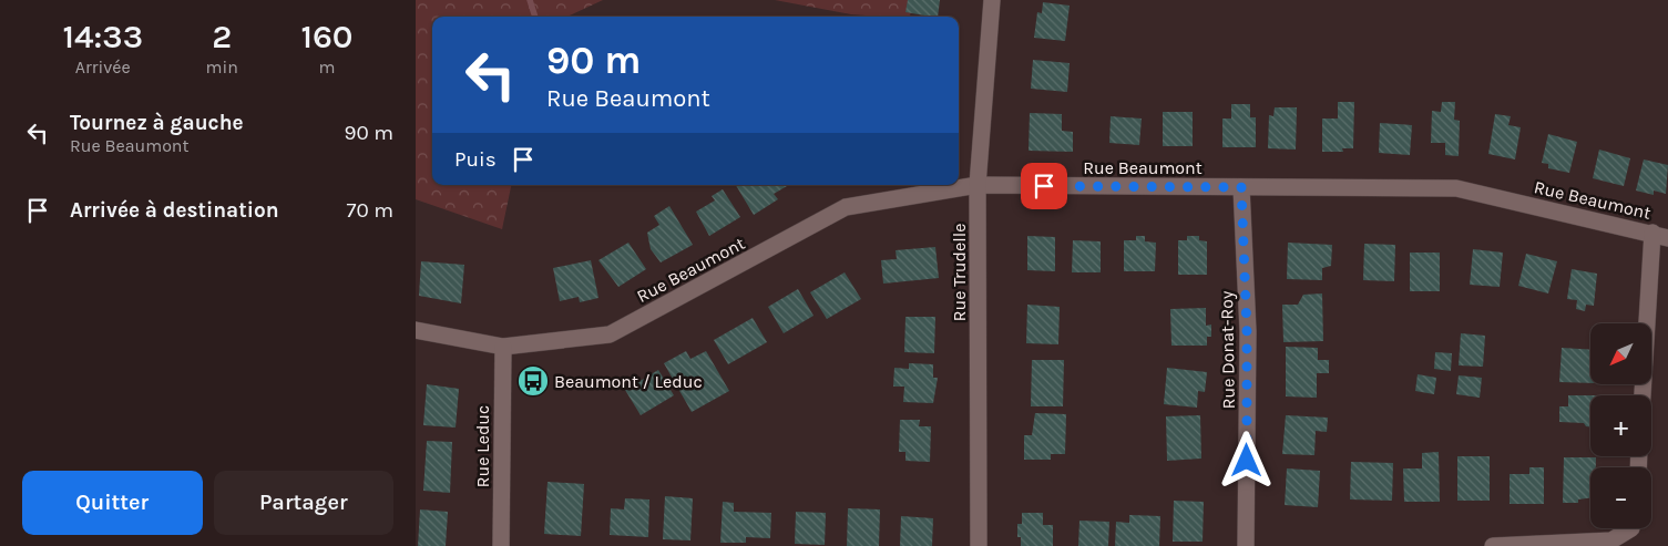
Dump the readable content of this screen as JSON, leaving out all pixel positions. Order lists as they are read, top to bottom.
{
  "streets": {
    "street": [
      "Rue Beaumont",
      "Rue Trudelle",
      "Rue Donat-Roy",
      "Rue Leduc"
    ]
  },
  "crossings": [
    ["Rue Beaumont", "Rue Trudelle"],
    ["Rue Beaumont", "Rue Donat-Roy"],
    ["Rue Beaumont", "Rue Leduc"]
  ],
  "places": {
    "bus stop": ["Beaumont / Leduc"]
  },
  "north": "bottom left",
  "page": {
    "eta": [
      "14:33",
      "Arrivée",
      "2",
      "min",
      "160",
      "m"
    ],
    "turn": ["90 m", "Rue Beaumont"],
    "list": [
      {
        "name": "Tournez à gauche",
        "note": "Rue Beaumont",
        "value": "90 m"
      },
      {
        "name": "Arrivée à destination",
        "value": "70 m"
      }
    ],
    "then": "Puis",
    "map_buttons": ["+", "−"],
    "buttons": ["Quitter", "Partager"]
  }
}
